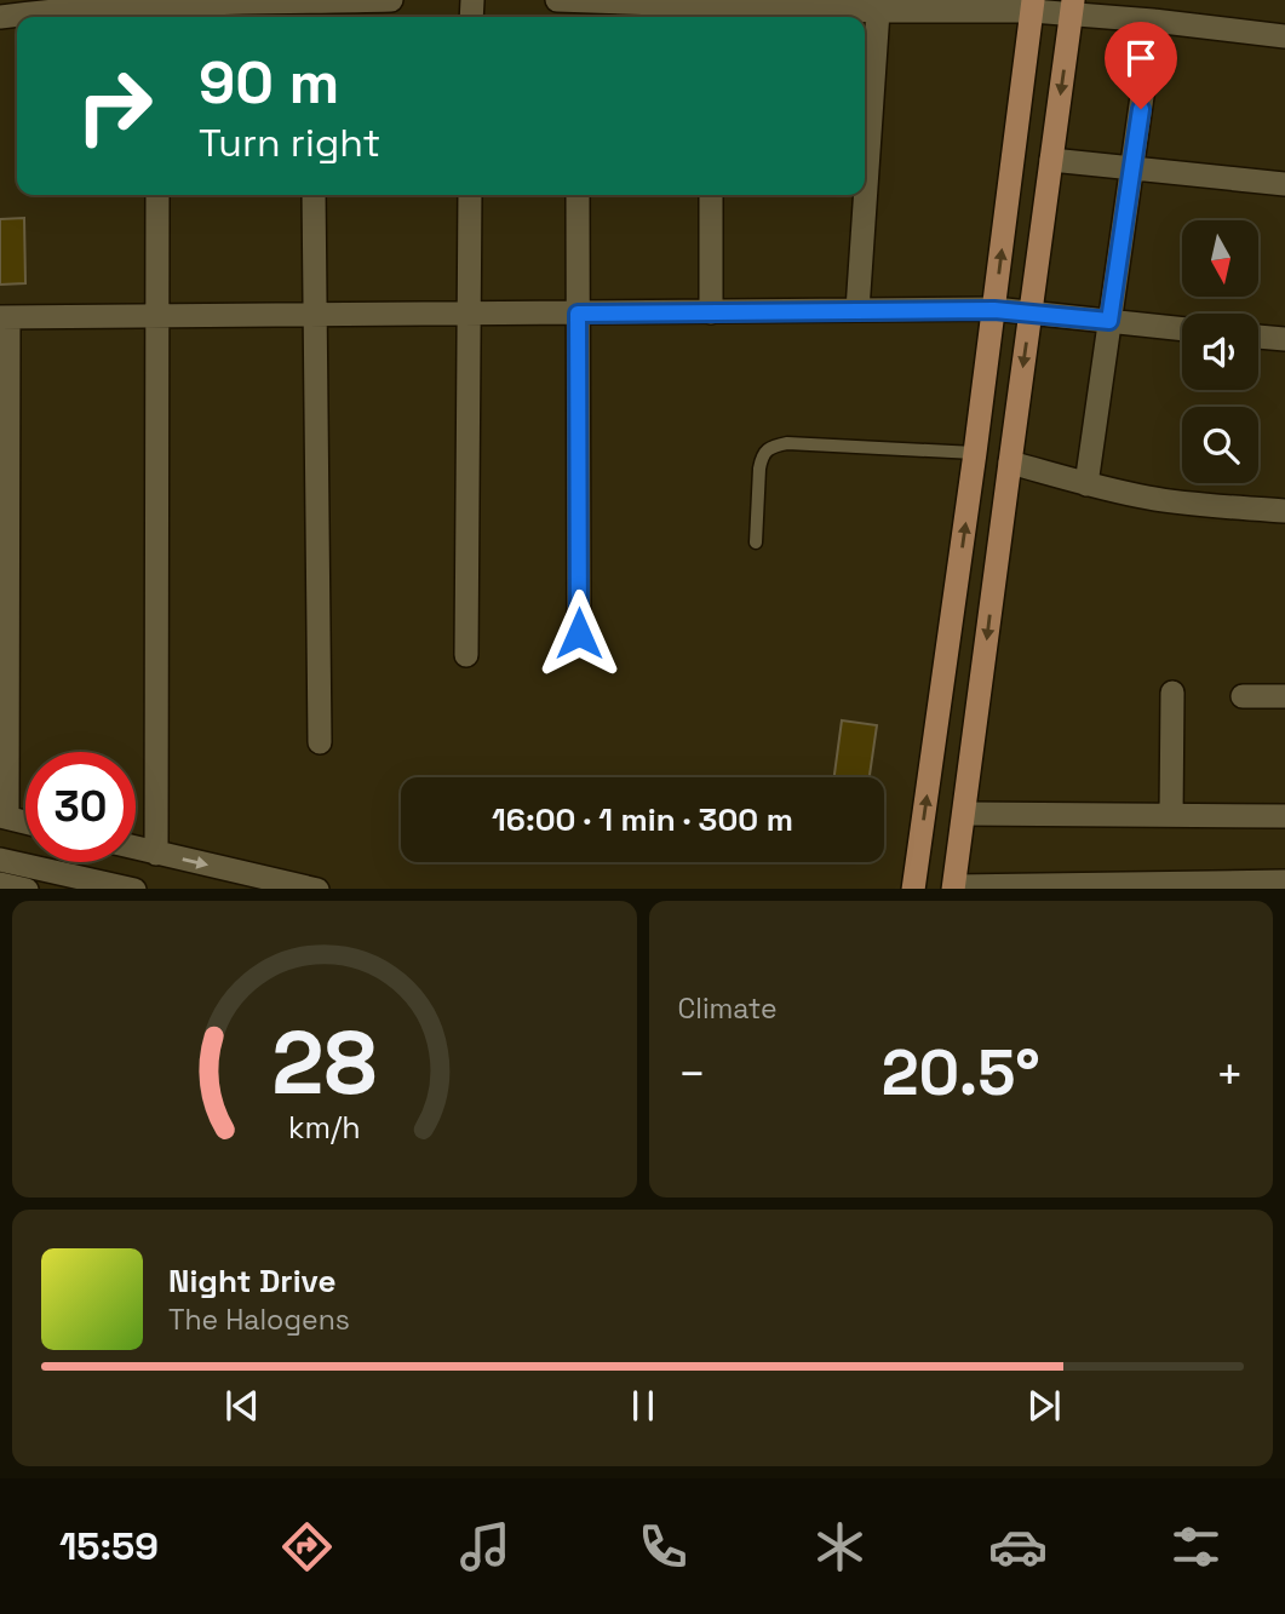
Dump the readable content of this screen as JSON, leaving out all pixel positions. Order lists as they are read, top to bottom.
{
  "north": "bottom",
  "page": {
    "turn": ["90 m", "Turn right"],
    "limit": "30",
    "trip": "16:00 · 1 min · 300 m",
    "tile": "Climate",
    "heat": ["−", "20.5°", "+"],
    "song": ["Night Drive", "The Halogens"],
    "tabs": "15:59",
    "gauge": ["28", "km/h"]
  }
}
